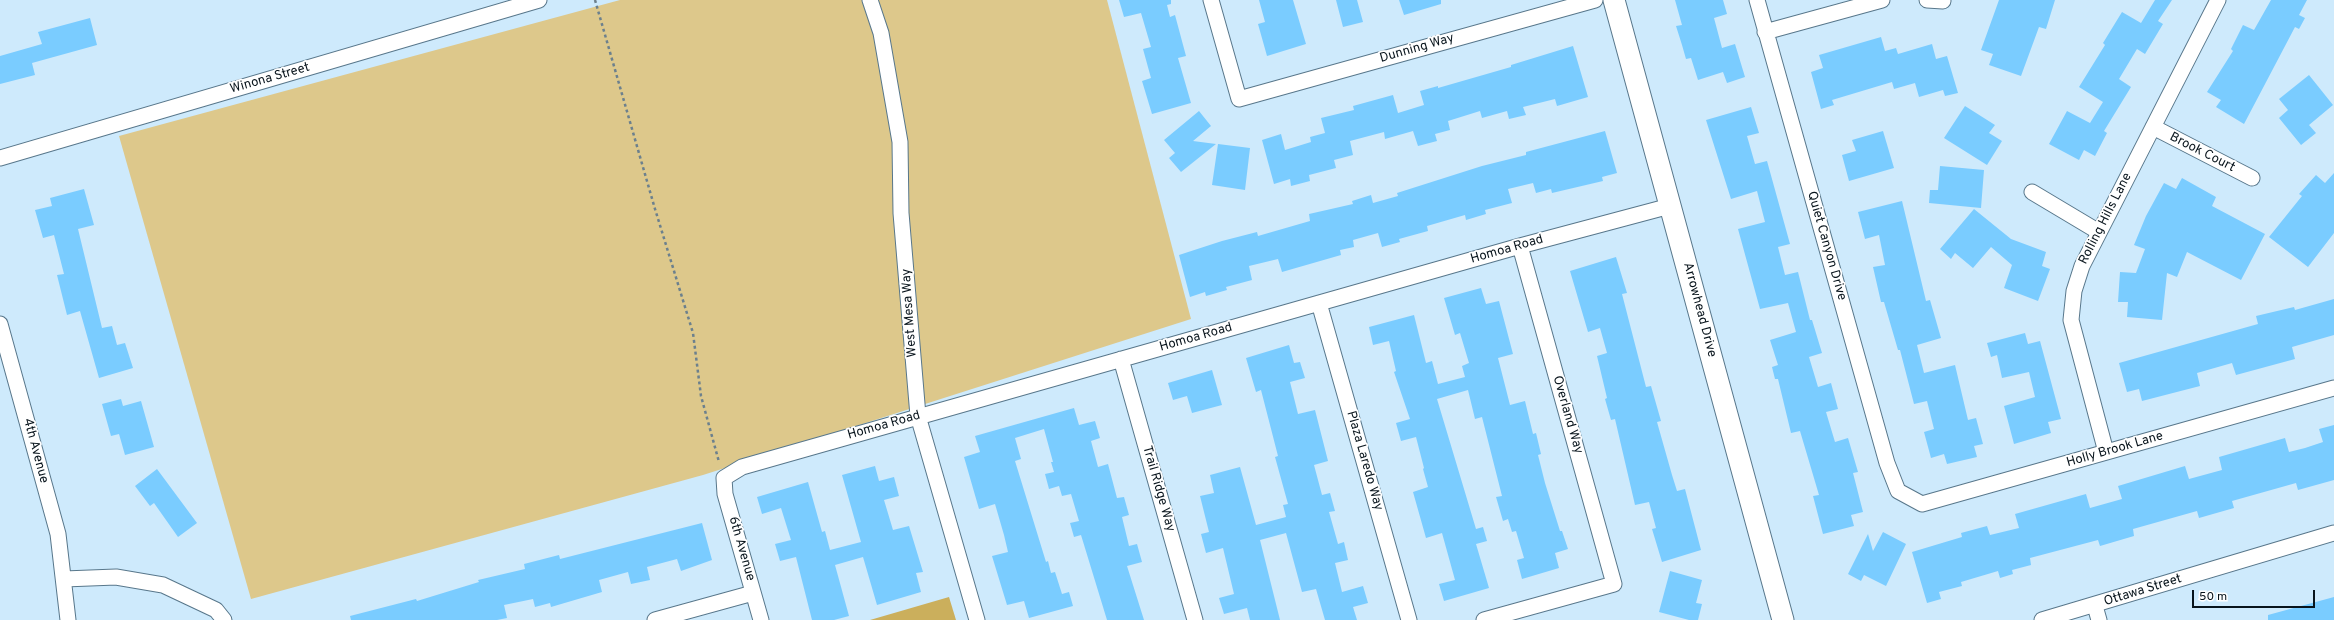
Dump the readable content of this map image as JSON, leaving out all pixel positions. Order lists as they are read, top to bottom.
{
  "streets": {
    "main road": ["Arrowhead Drive"],
    "street": [
      "Dunning Way",
      "Winona Street",
      "Brook Court",
      "Rolling Hills Lane",
      "Quiet Canyon Drive",
      "Homoa Road",
      "West Mesa Way",
      "Overland Way",
      "Holly Brook Lane",
      "4th Avenue",
      "Plaza Laredo Way",
      "Trail Ridge Way",
      "6th Avenue",
      "Ottawa Street"
    ]
  },
  "crossings": [
    ["Brook Court", "Rolling Hills Lane"],
    ["Rolling Hills Lane", "Holly Brook Lane"],
    ["Quiet Canyon Drive", "Holly Brook Lane"],
    ["Homoa Road", "Arrowhead Drive"],
    ["Homoa Road", "West Mesa Way"],
    ["Homoa Road", "Overland Way"],
    ["Homoa Road", "Plaza Laredo Way"],
    ["Homoa Road", "Trail Ridge Way"],
    ["Homoa Road", "6th Avenue"]
  ],
  "scale_bar": "50 m"
}
